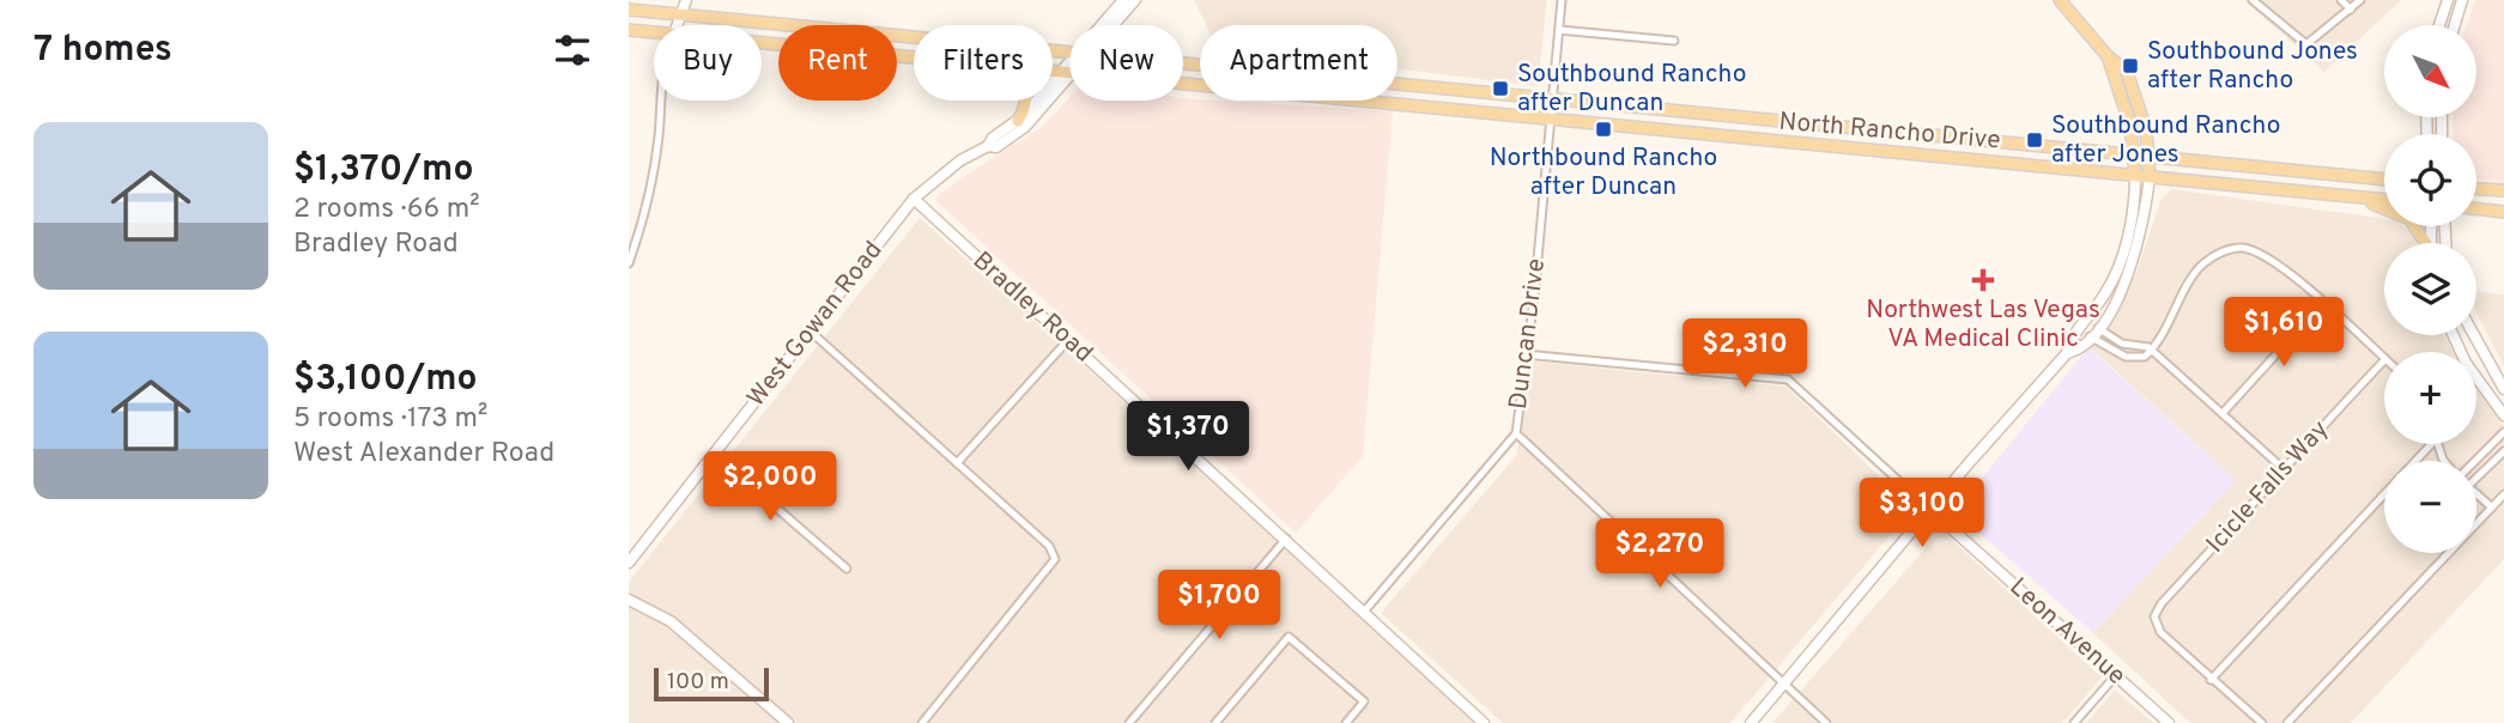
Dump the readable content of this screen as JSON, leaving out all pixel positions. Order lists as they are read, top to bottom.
{
  "streets": {
    "main road": ["North Rancho Drive"],
    "street": [
      "Bradley Road",
      "West Gowan Road",
      "Duncan Drive",
      "Icicle Falls Way",
      "Leon Avenue"
    ]
  },
  "crossings": [
    ["North Rancho Drive", "West Gowan Road"],
    ["North Rancho Drive", "Duncan Drive"],
    ["Bradley Road", "West Gowan Road"],
    ["Bradley Road", "Duncan Drive"],
    ["Duncan Drive", "Leon Avenue"]
  ],
  "places": {
    "transit": [
      "Southbound Jones after Rancho",
      "Southbound Rancho after Duncan",
      "Northbound Rancho after Duncan",
      "Southbound Rancho after Jones"
    ],
    "health": ["Northwest Las Vegas VA Medical Clinic"]
  },
  "scale_bar": "100 m",
  "north": "bottom right",
  "page": {
    "heading": "7 homes",
    "map_buttons": ["+", "−"],
    "chip": [
      "Buy",
      "Rent",
      "Filters",
      "New",
      "Apartment"
    ],
    "list": [
      {
        "name": "$1,370/mo",
        "note": "2 rooms · 66 m² · Bradley Road"
      },
      {
        "name": "$3,100/mo",
        "note": "5 rooms · 173 m² · West Alexander Road"
      }
    ],
    "price": [
      "$1,610",
      "$2,310",
      "$1,370",
      "$2,000",
      "$3,100",
      "$2,270",
      "$1,700"
    ],
    "scale": "100 m"
  }
}
